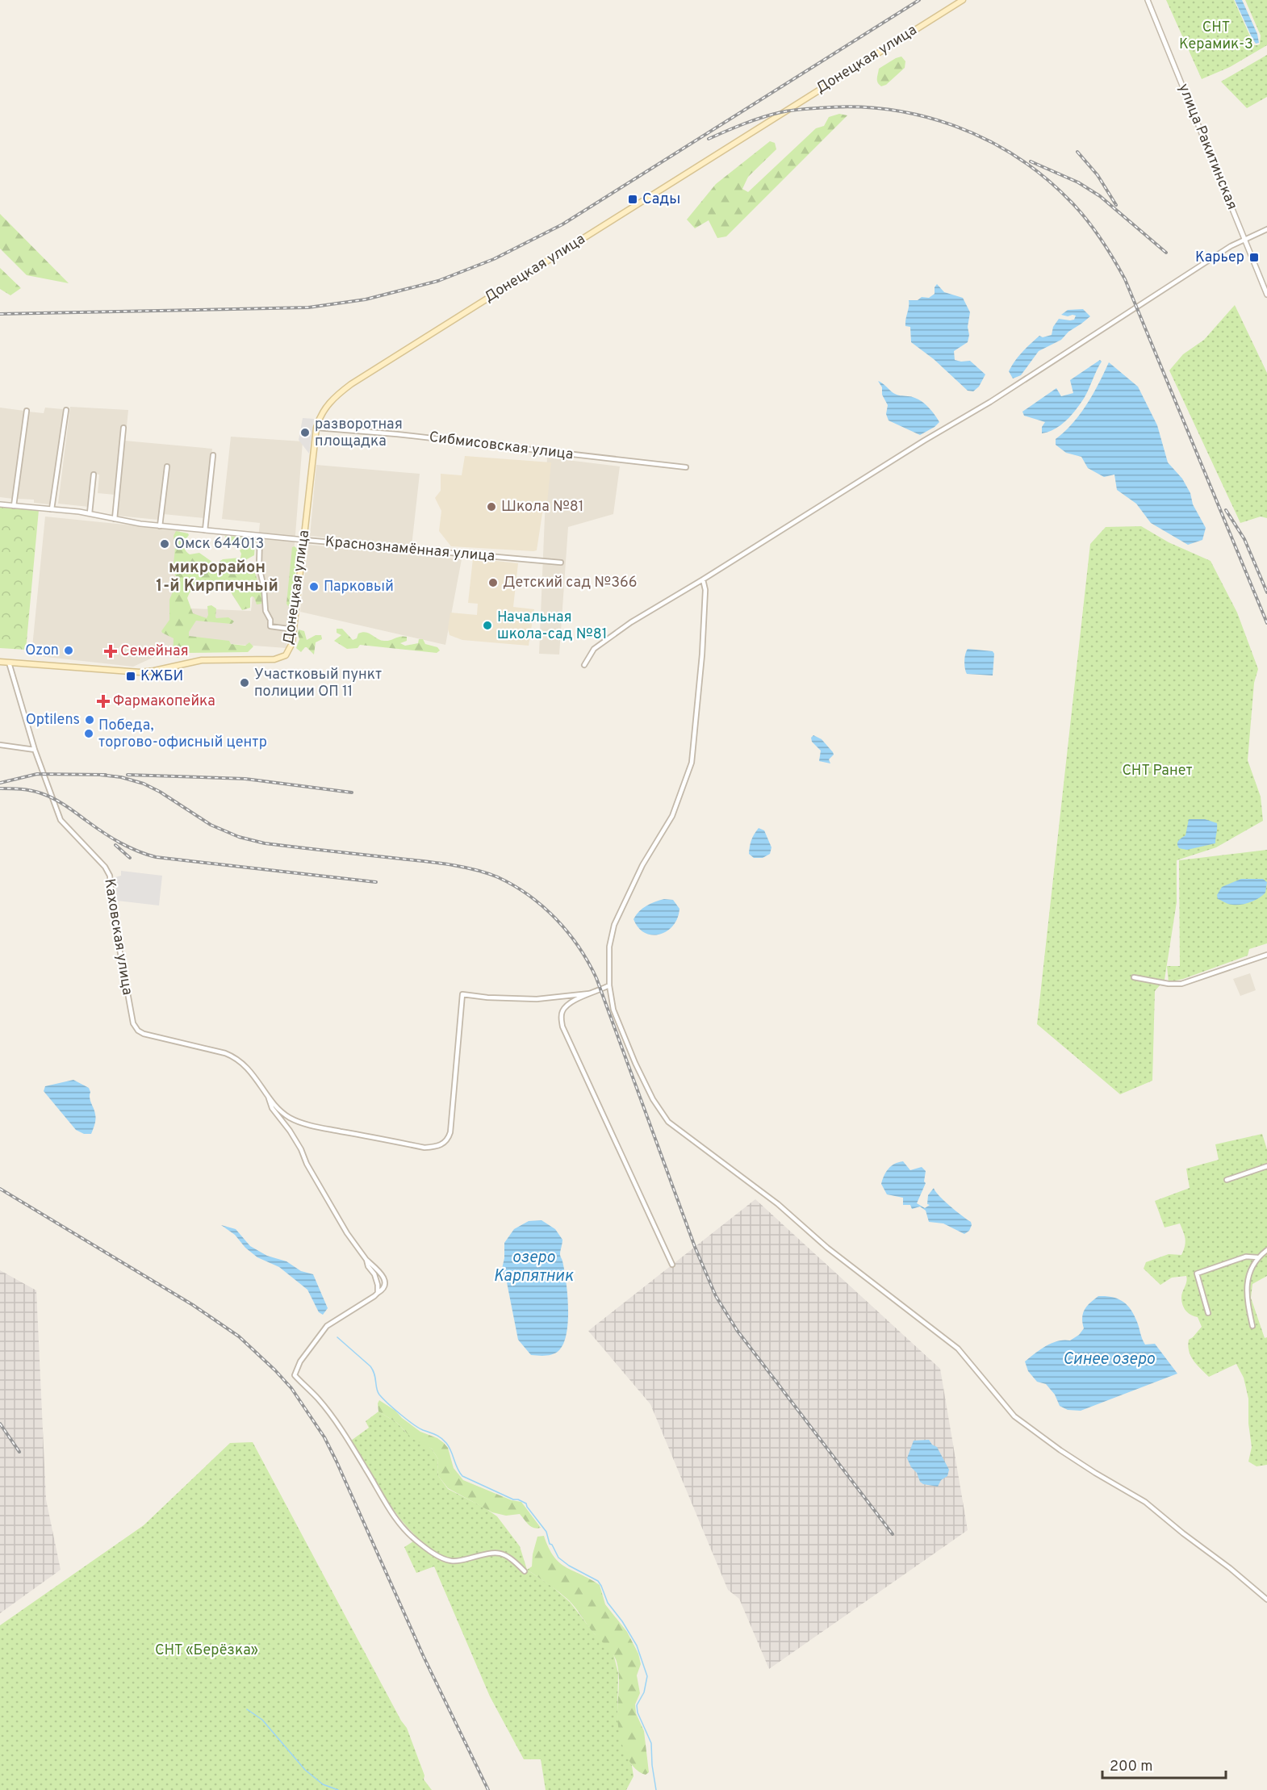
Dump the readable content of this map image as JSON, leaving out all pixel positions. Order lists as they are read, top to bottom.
{
  "streets": {
    "main road": ["Донецкая улица"],
    "street": [
      "улица Ракитинская",
      "Сибмисовская улица",
      "Краснознамённая улица",
      "Каховская улица"
    ]
  },
  "crossings": [
    ["Донецкая улица", "Сибмисовская улица"],
    ["Донецкая улица", "Краснознамённая улица"],
    ["Донецкая улица", "Каховская улица"]
  ],
  "districts": ["микрорайон 1-й Кирпичный"],
  "water": ["озеро Карпятник", "Синее озеро"],
  "parks": ["СНТ Керамик-3", "СНТ Ранет", "СНТ «Берёзка»"],
  "places": {
    "transit": ["Сады", "Карьер", "КЖБИ"],
    "other": [
      "разворотная площадка",
      "Школа №81",
      "Омск 644013",
      "Детский сад №366",
      "Парковый",
      "Начальная школа-сад №81",
      "Ozon",
      "Участковый пункт полиции ОП 11",
      "Optilens",
      "Победа, торгово-офисный центр"
    ],
    "health": ["Семейная", "Фармакопейка"]
  },
  "scale_bar": "200 m"
}
